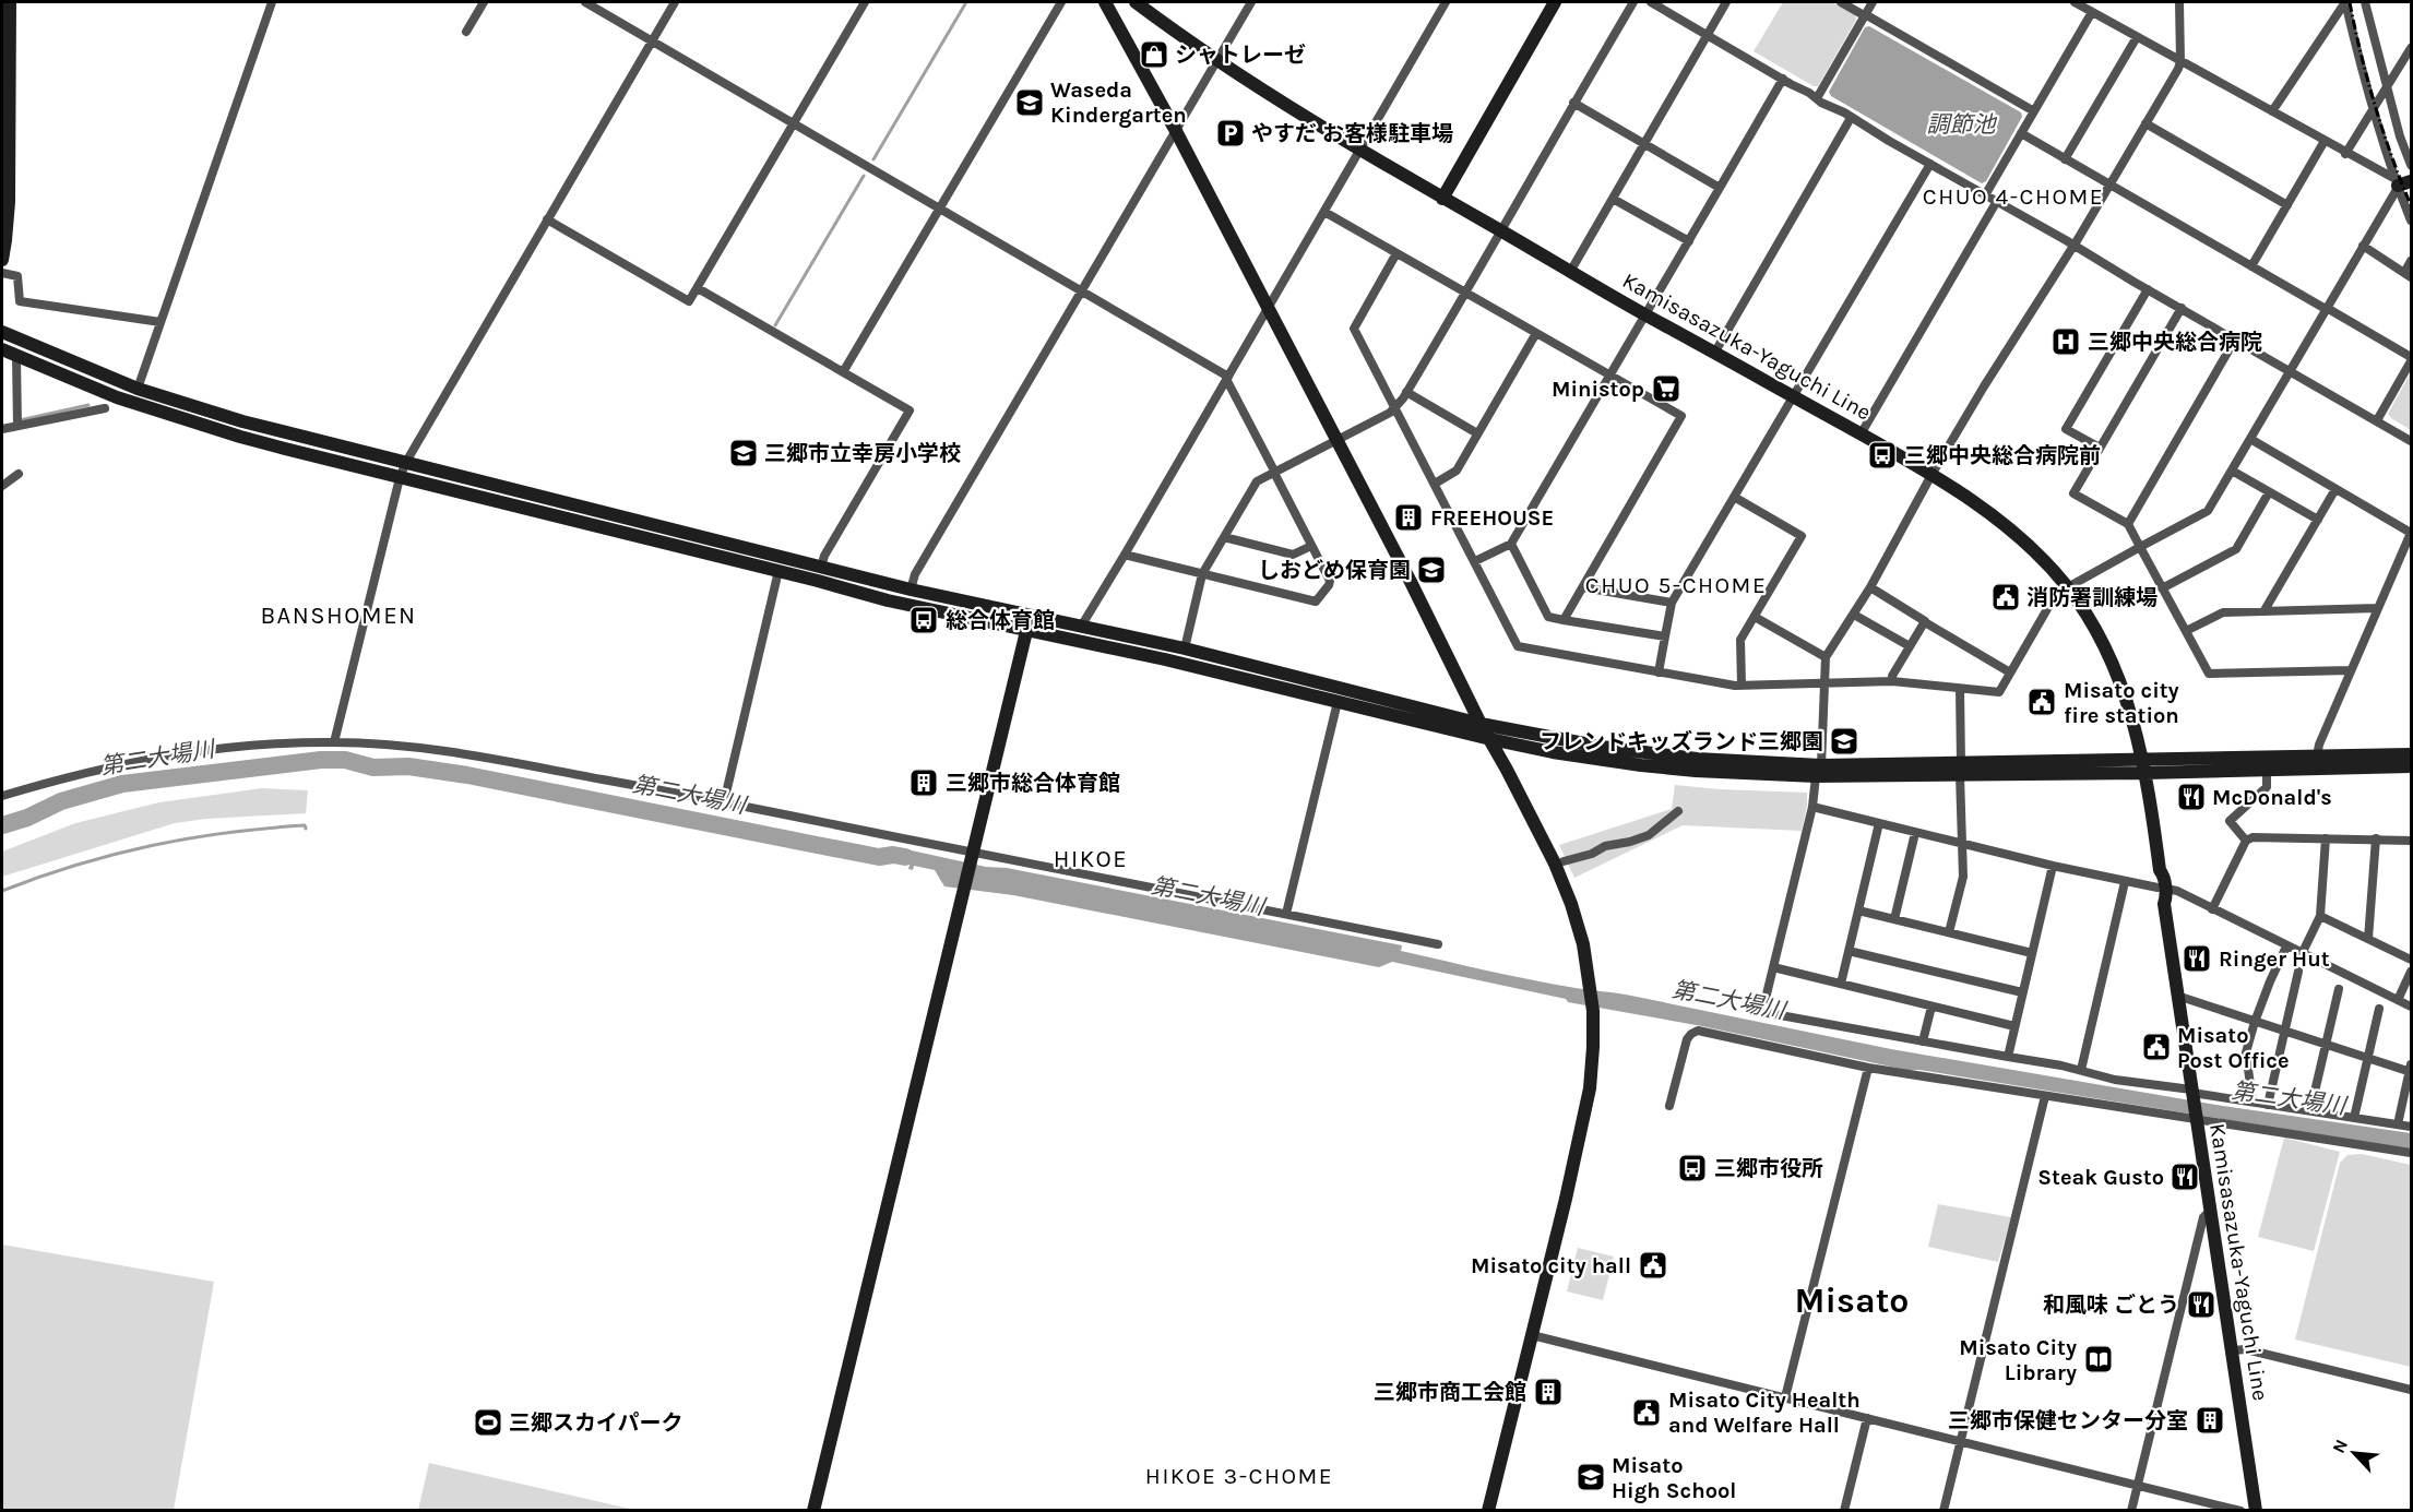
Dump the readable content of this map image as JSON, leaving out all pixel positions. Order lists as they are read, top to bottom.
{
  "streets": {
    "street": ["Kamisasazuka-Yaguchi Line"]
  },
  "districts": [
    "CHUO 4-CHOME",
    "CHUO 5-CHOME",
    "BANSHOMEN",
    "HIKOE",
    "Misato",
    "HIKOE 3-CHOME"
  ],
  "water": ["調節池", "第二大場川"],
  "places": {
    "shop": ["シャトレーゼ"],
    "school or university": [
      "Waseda Kindergarten",
      "三郷市立幸房小学校",
      "しおどめ保育園",
      "フレンドキッズランド三郷園",
      "Misato High School"
    ],
    "parking": ["やすだ お客様駐車場"],
    "hospital": ["三郷中央総合病院"],
    "supermarket": ["Ministop"],
    "bus stop": ["三郷中央総合病院前", "総合体育館", "三郷市役所"],
    "building": [
      "FREEHOUSE",
      "三郷市総合体育館",
      "三郷市商工会館",
      "三郷市保健センター分室"
    ],
    "public building": [
      "消防署訓練場",
      "Misato city fire station",
      "Misato Post Office",
      "Misato city hall",
      "Misato City Health and Welfare Hall"
    ],
    "restaurant": [
      "McDonald's",
      "Ringer Hut",
      "Steak Gusto",
      "和風味 ごとう"
    ],
    "library": ["Misato City Library"],
    "sports": ["三郷スカイパーク"]
  },
  "north": "top left"
}
